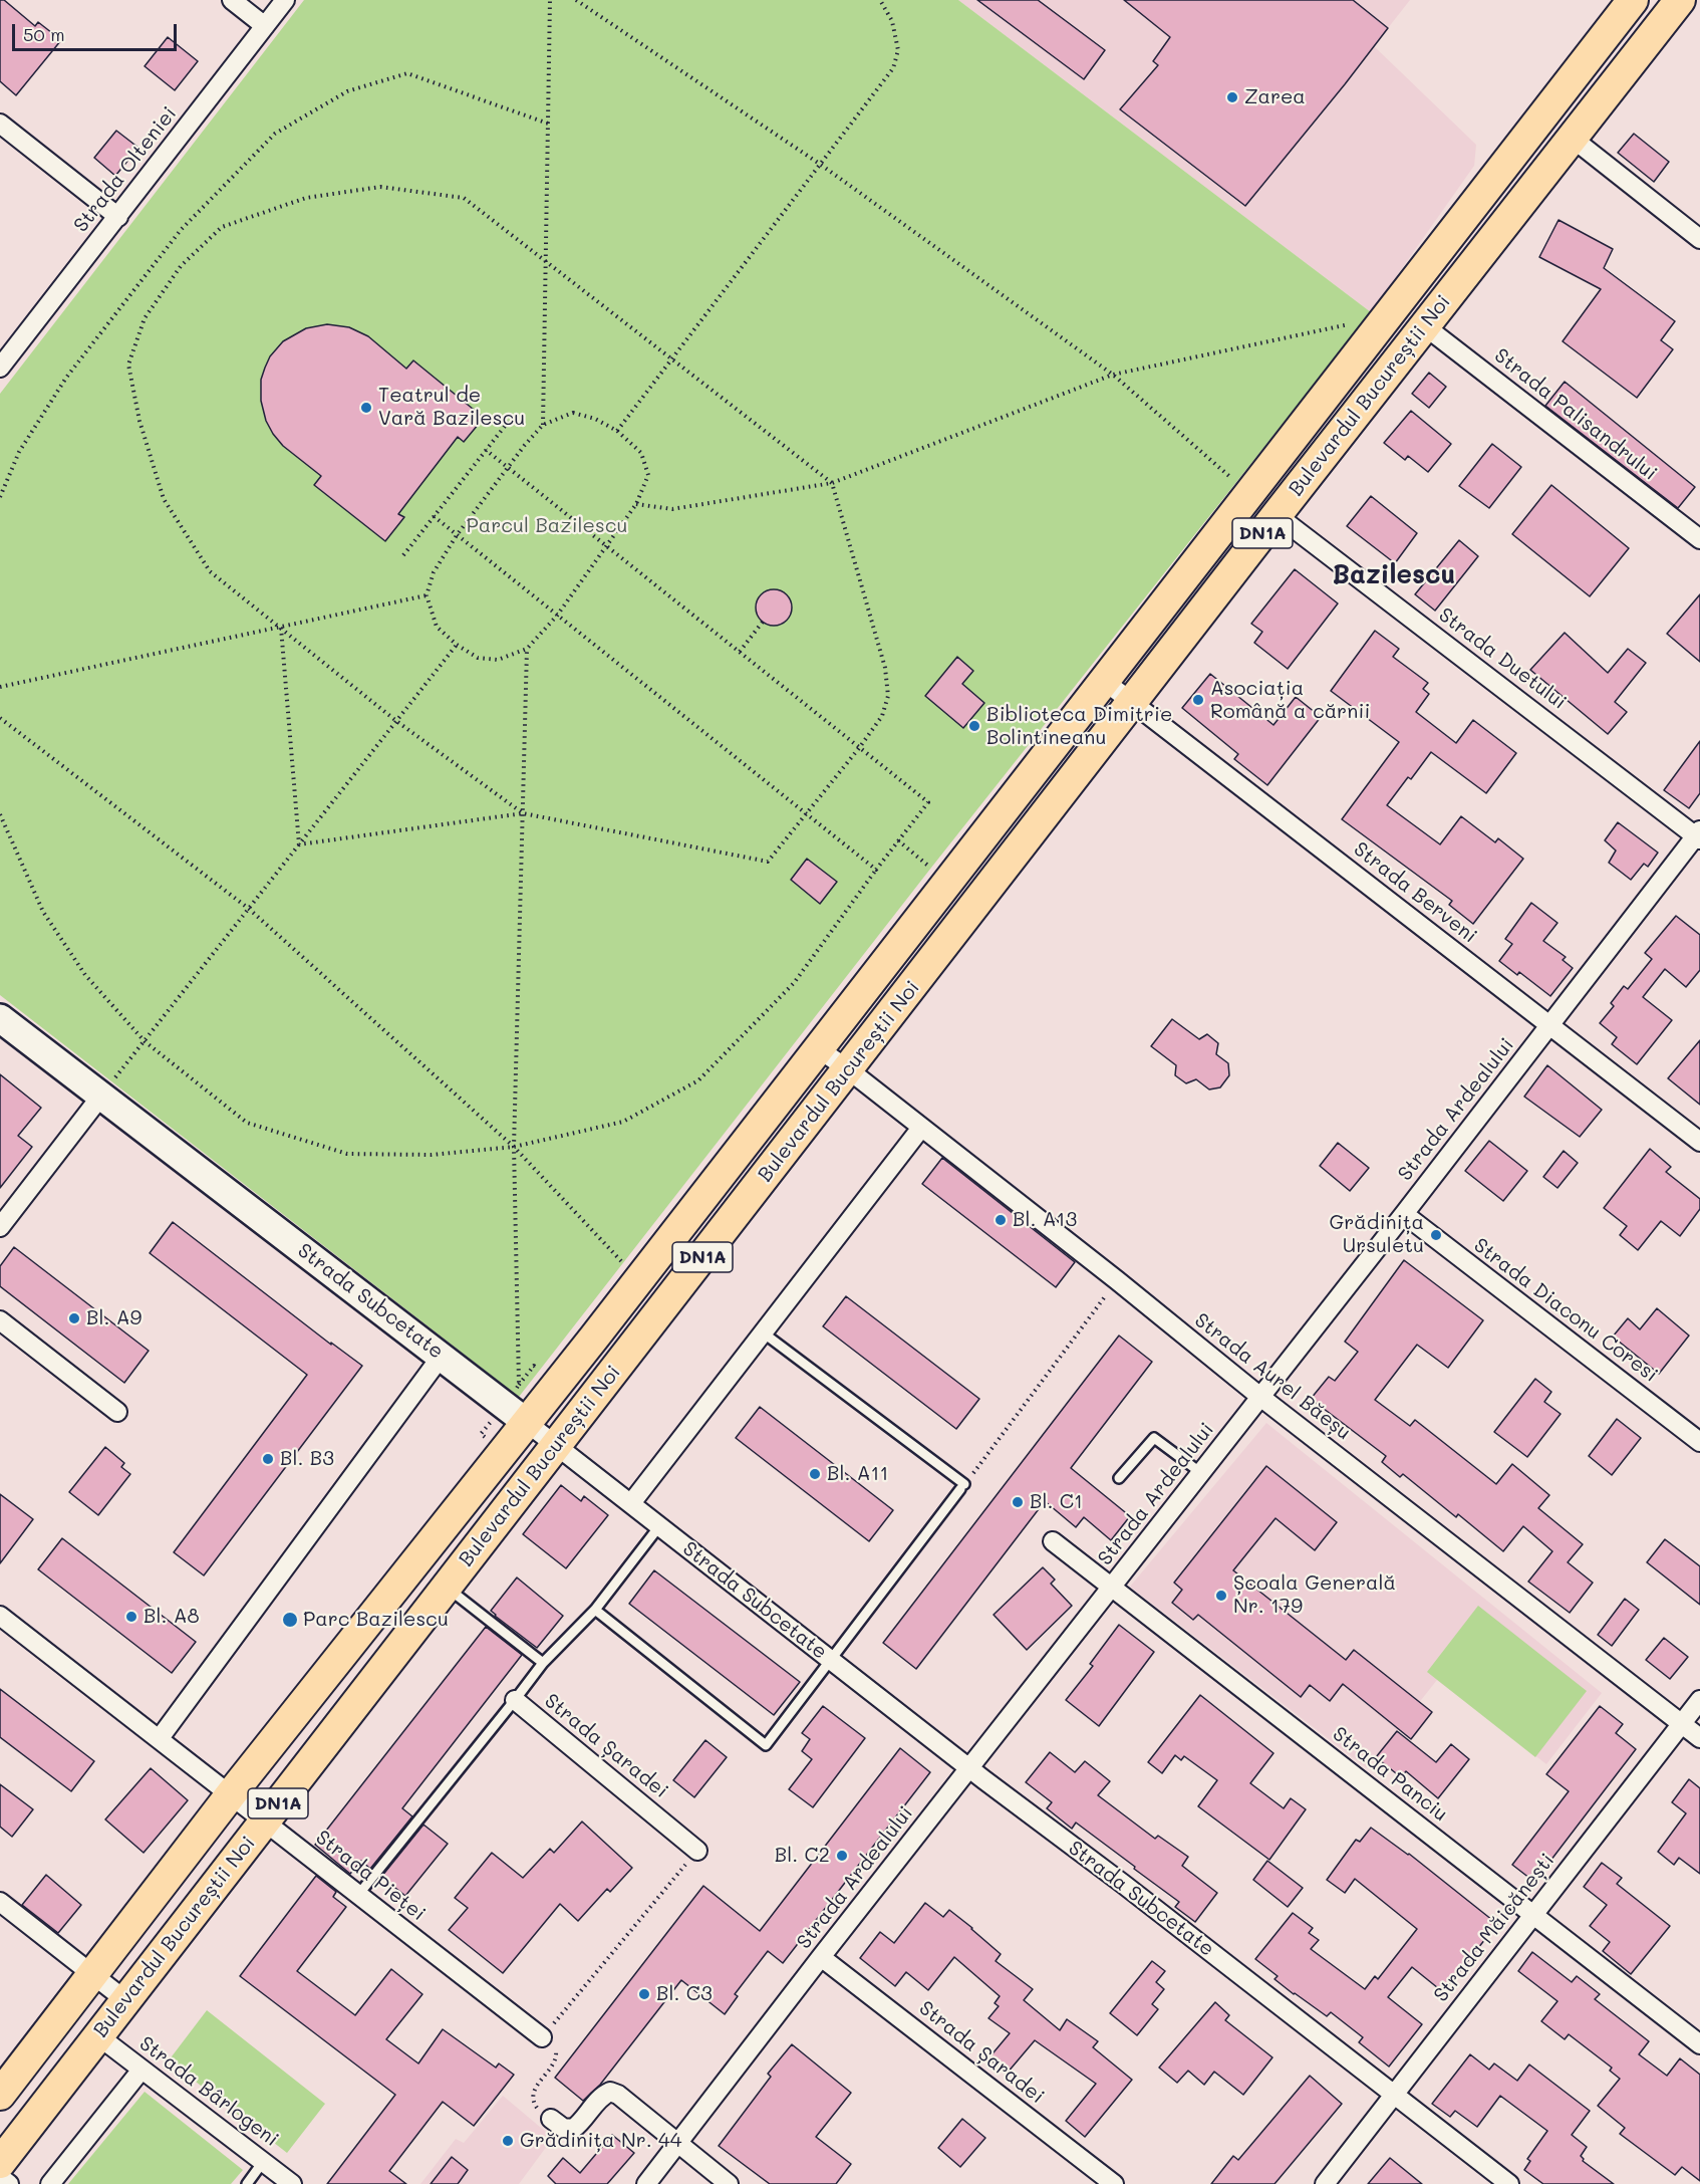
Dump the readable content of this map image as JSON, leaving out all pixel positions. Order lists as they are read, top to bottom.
{
  "streets": {
    "main road": ["Bulevardul Bucureștii Noi", "DN1A"],
    "street": [
      "Strada Olteniei",
      "Strada Palisandrului",
      "Strada Duetului",
      "Strada Berveni",
      "Strada Ardealului",
      "Strada Subcetate",
      "Strada Diaconu Coresi",
      "Strada Aurel Băeșu",
      "Strada Șaradei",
      "Strada Panciu",
      "Strada Pieței",
      "Strada Măicănești",
      "Strada Bârlogeni"
    ]
  },
  "crossings": [
    ["Bulevardul Bucureștii Noi", "Strada Palisandrului"],
    ["Bulevardul Bucureștii Noi", "Strada Duetului"],
    ["Bulevardul Bucureștii Noi", "Strada Berveni"],
    ["Bulevardul Bucureștii Noi", "Strada Subcetate"],
    ["Bulevardul Bucureștii Noi", "Strada Aurel Băeșu"],
    ["Bulevardul Bucureștii Noi", "Strada Pieței"],
    ["Bulevardul Bucureștii Noi", "Strada Bârlogeni"],
    ["Strada Duetului", "Strada Ardealului"],
    ["Strada Berveni", "Strada Ardealului"],
    ["Strada Ardealului", "Strada Subcetate"],
    ["Strada Ardealului", "Strada Diaconu Coresi"],
    ["Strada Ardealului", "Strada Aurel Băeșu"],
    ["Strada Ardealului", "Strada Șaradei"],
    ["Strada Ardealului", "Strada Panciu"],
    ["Strada Subcetate", "Strada Măicănești"],
    ["Strada Aurel Băeșu", "Strada Măicănești"],
    ["Strada Panciu", "Strada Măicănești"]
  ],
  "districts": ["Bazilescu"],
  "parks": ["Parcul Bazilescu"],
  "places": [
    "Zarea",
    "Teatrul de Vară Bazilescu",
    "Asociația Română a cărnii",
    "Biblioteca Dimitrie Bolintineanu",
    "Bl. A13",
    "Grădinița Ursuletu",
    "Bl. A9",
    "Bl. B3",
    "Bl. A11",
    "Bl. C1",
    "Școala Generală Nr. 179",
    "Bl. A8",
    "Parc Bazilescu",
    "Bl. C2",
    "Bl. C3",
    "Grădinița Nr. 44"
  ],
  "scale_bar": "50 m"
}
